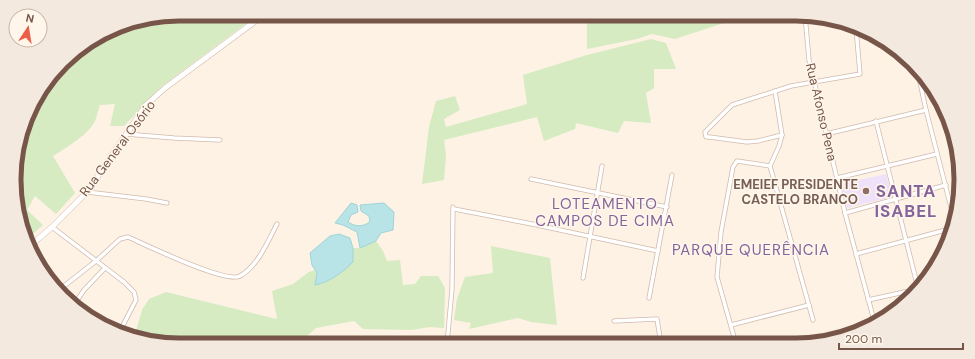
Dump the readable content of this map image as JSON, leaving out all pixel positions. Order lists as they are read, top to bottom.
{
  "streets": {
    "street": ["Rua Afonso Pena", "Rua General Osório"]
  },
  "districts": ["SANTA ISABEL", "LOTEAMENTO CAMPOS DE CIMA", "PARQUE QUERÊNCIA"],
  "places": ["EMEIEF PRESIDENTE CASTELO BRANCO"],
  "scale_bar": "200 m",
  "north": "top"
}
